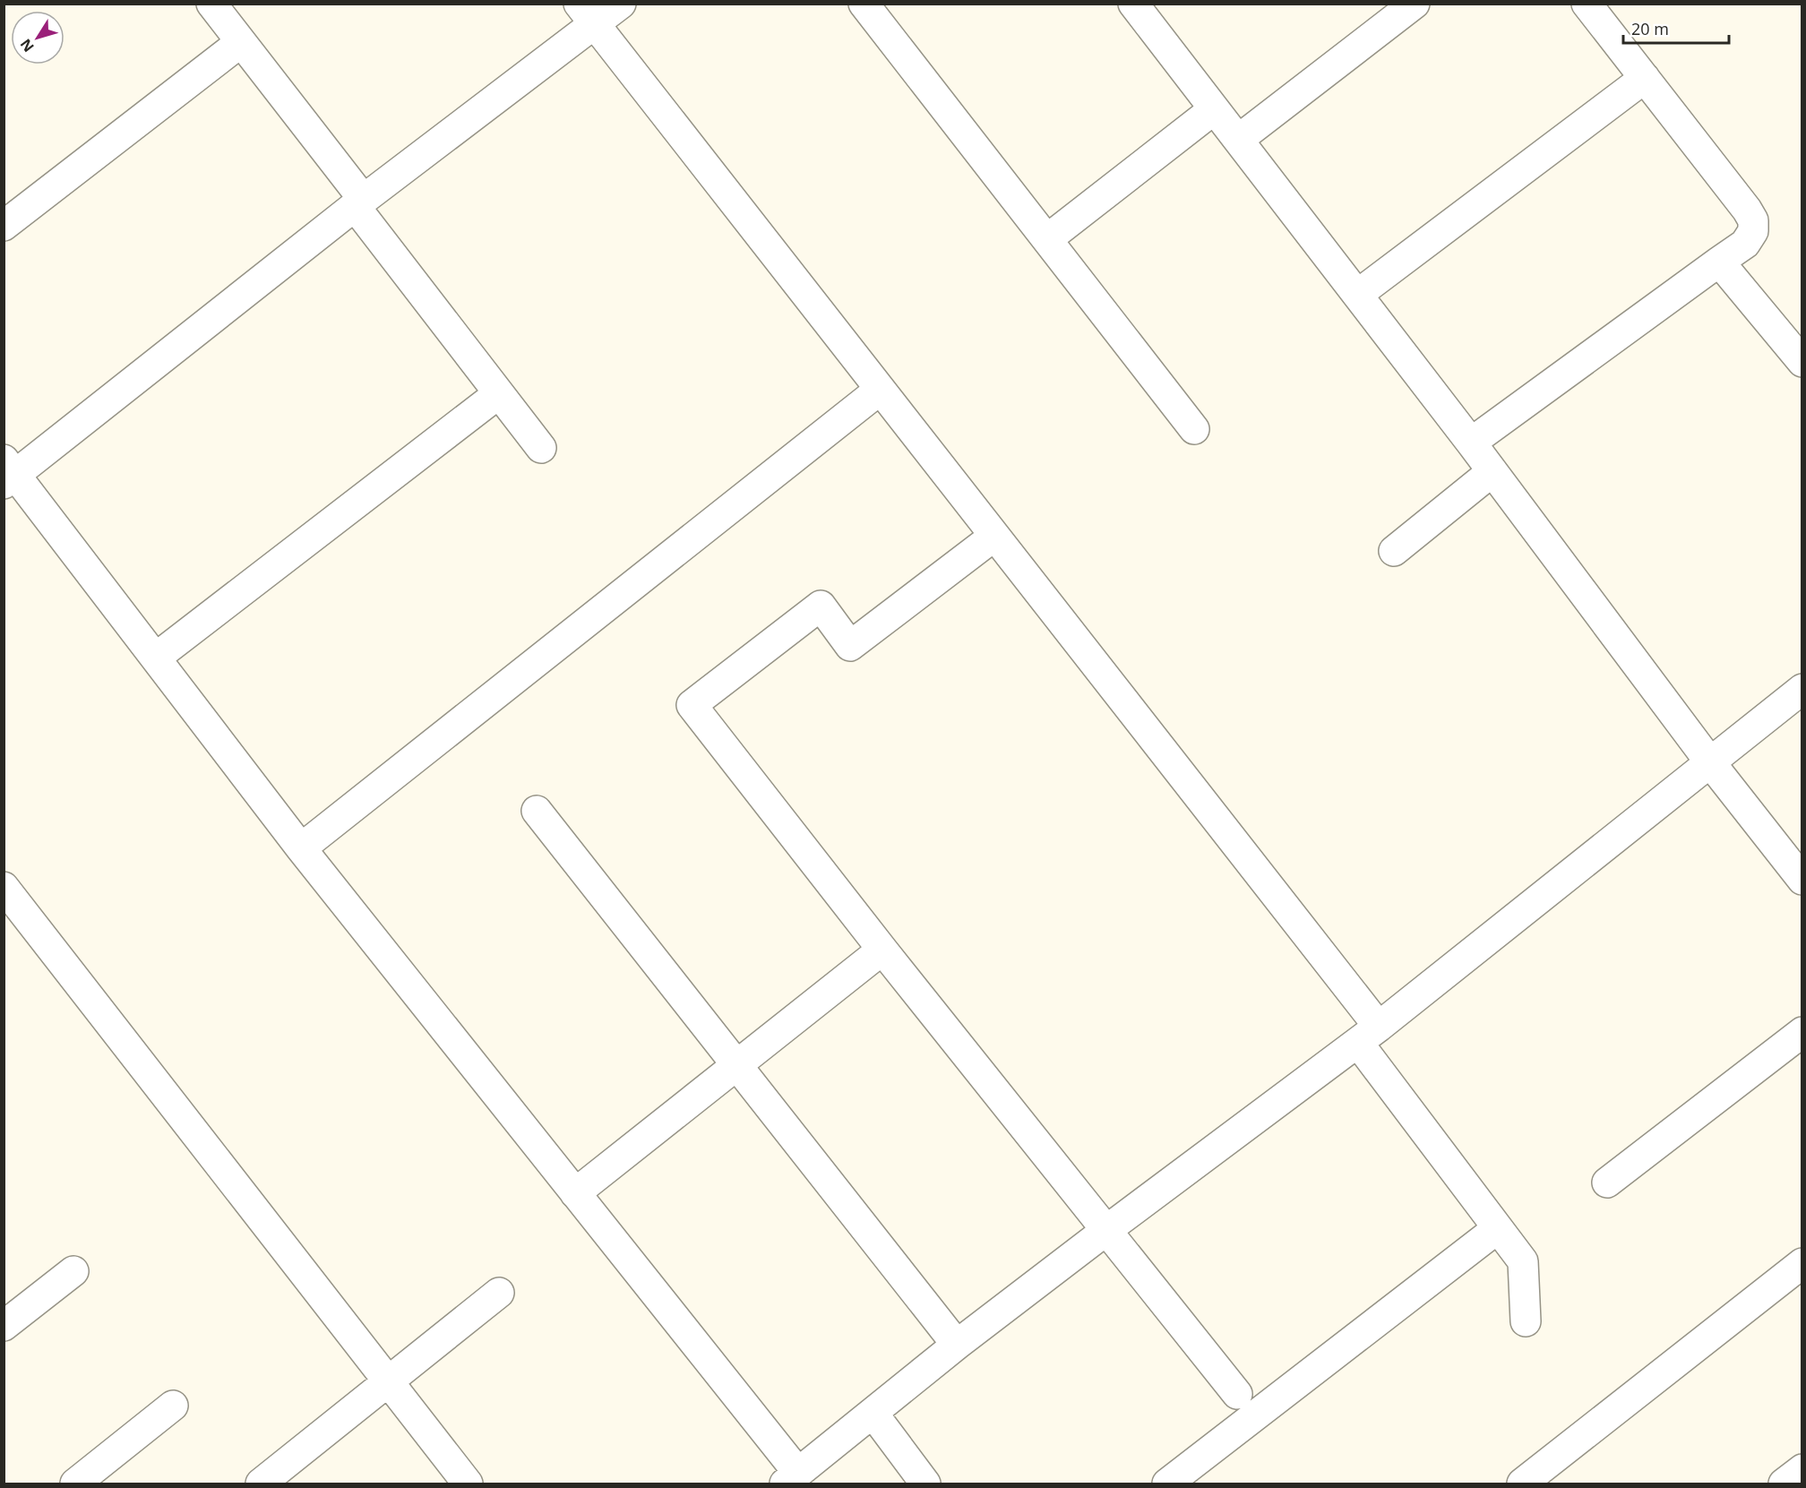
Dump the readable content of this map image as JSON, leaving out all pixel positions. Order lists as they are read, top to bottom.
{
  "scale_bar": "20 m",
  "north": "bottom left"
}
